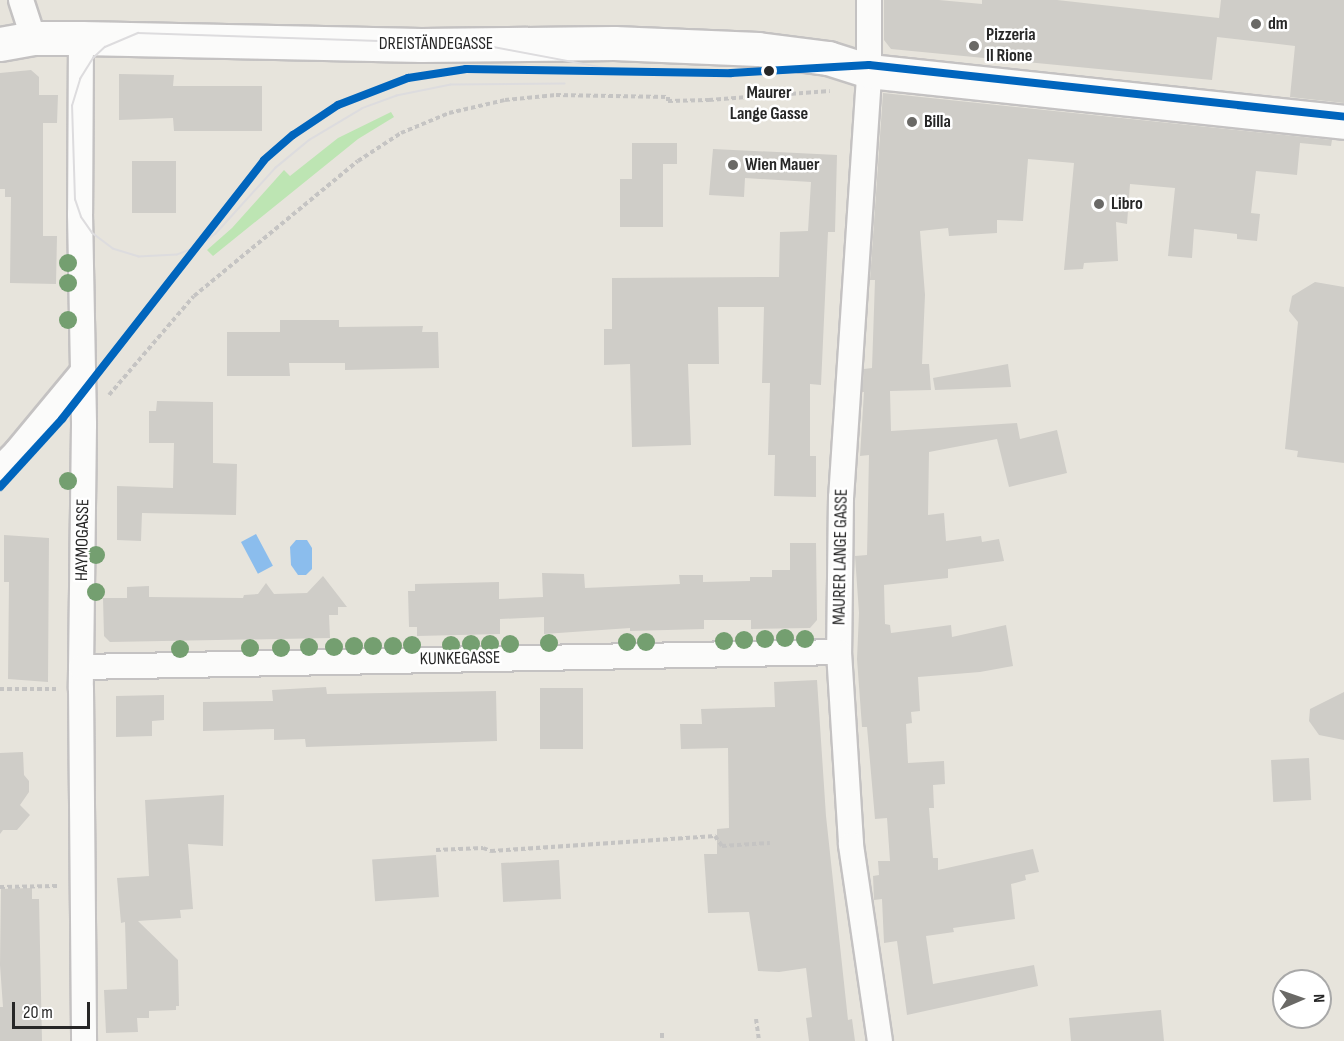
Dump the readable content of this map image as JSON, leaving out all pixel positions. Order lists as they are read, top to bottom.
{
  "streets": {
    "street": [
      "DREISTÄNDEGASSE",
      "HAYMOGASSE",
      "MAURER LANGE GASSE",
      "KUNKEGASSE"
    ]
  },
  "crossings": [
    ["DREISTÄNDEGASSE", "HAYMOGASSE"],
    ["DREISTÄNDEGASSE", "MAURER LANGE GASSE"],
    ["HAYMOGASSE", "KUNKEGASSE"],
    ["MAURER LANGE GASSE", "KUNKEGASSE"]
  ],
  "places": [
    "dm",
    "Pizzeria Il Rione",
    "Maurer Lange Gasse",
    "Billa",
    "Wien Mauer",
    "Libro"
  ],
  "scale_bar": "20 m",
  "north": "right"
}
